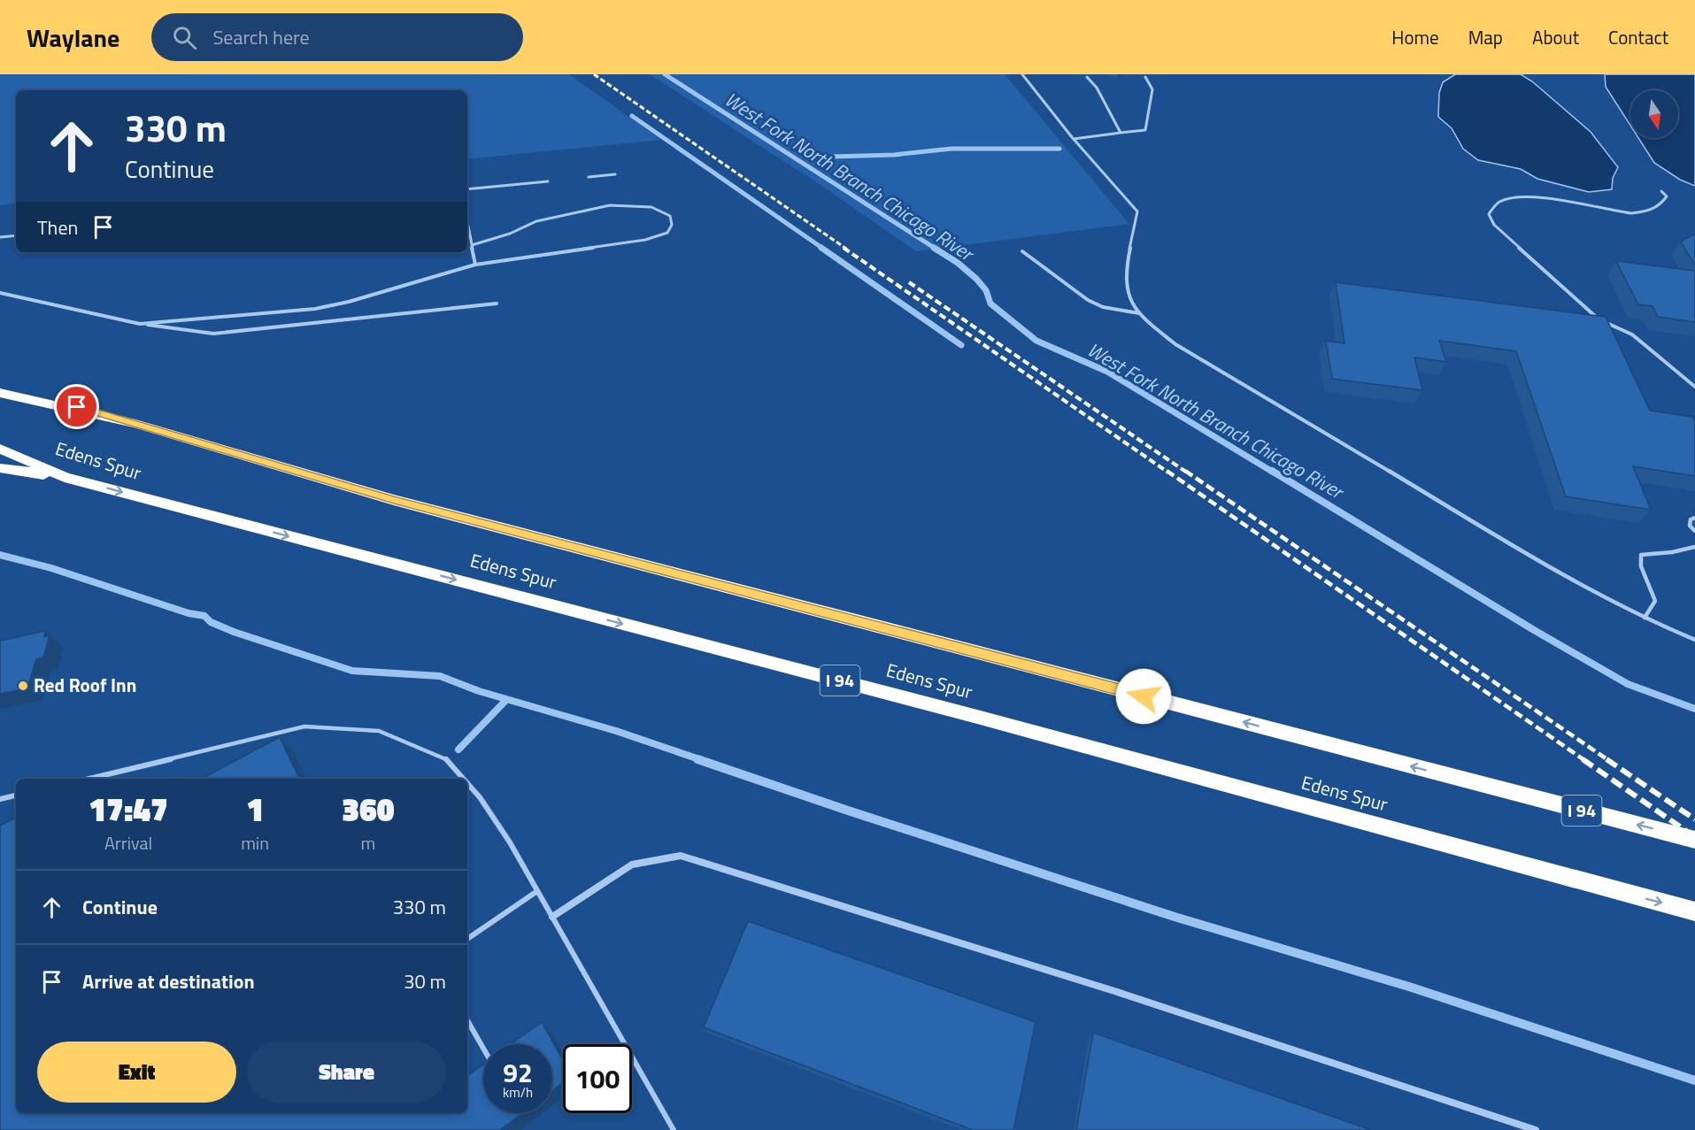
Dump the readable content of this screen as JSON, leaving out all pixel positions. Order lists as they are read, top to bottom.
{
  "streets": {
    "highway": ["Edens Spur", "I 94"]
  },
  "water": ["West Fork North Branch Chicago River"],
  "places": ["Red Roof Inn"],
  "north": "bottom",
  "page": {
    "header": "Waylane",
    "search": "Search here",
    "nav": [
      "Home",
      "Map",
      "About",
      "Contact"
    ],
    "turn": ["330 m", "Continue"],
    "then": "Then",
    "eta": [
      "17:47",
      "Arrival",
      "1",
      "min",
      "360",
      "m"
    ],
    "list": [
      {
        "name": "Continue",
        "value": "330 m"
      },
      {
        "name": "Arrive at destination",
        "value": "30 m"
      }
    ],
    "buttons": ["Exit", "Share"],
    "speed": "92 km/h",
    "limit": "100"
  }
}
